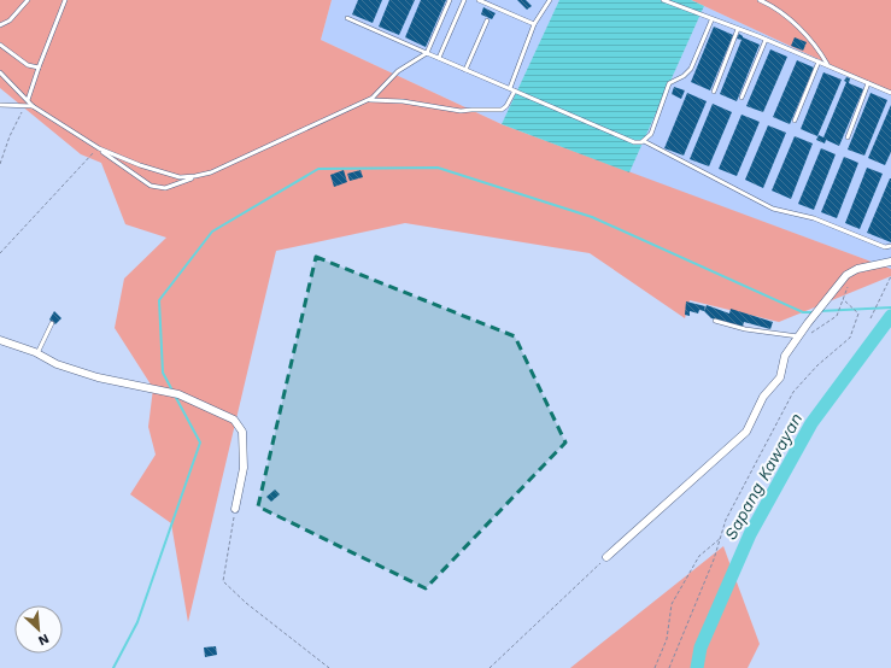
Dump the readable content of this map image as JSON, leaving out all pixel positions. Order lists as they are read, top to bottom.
{
  "water": ["Sapang Kawayan"],
  "north": "bottom right"
}
